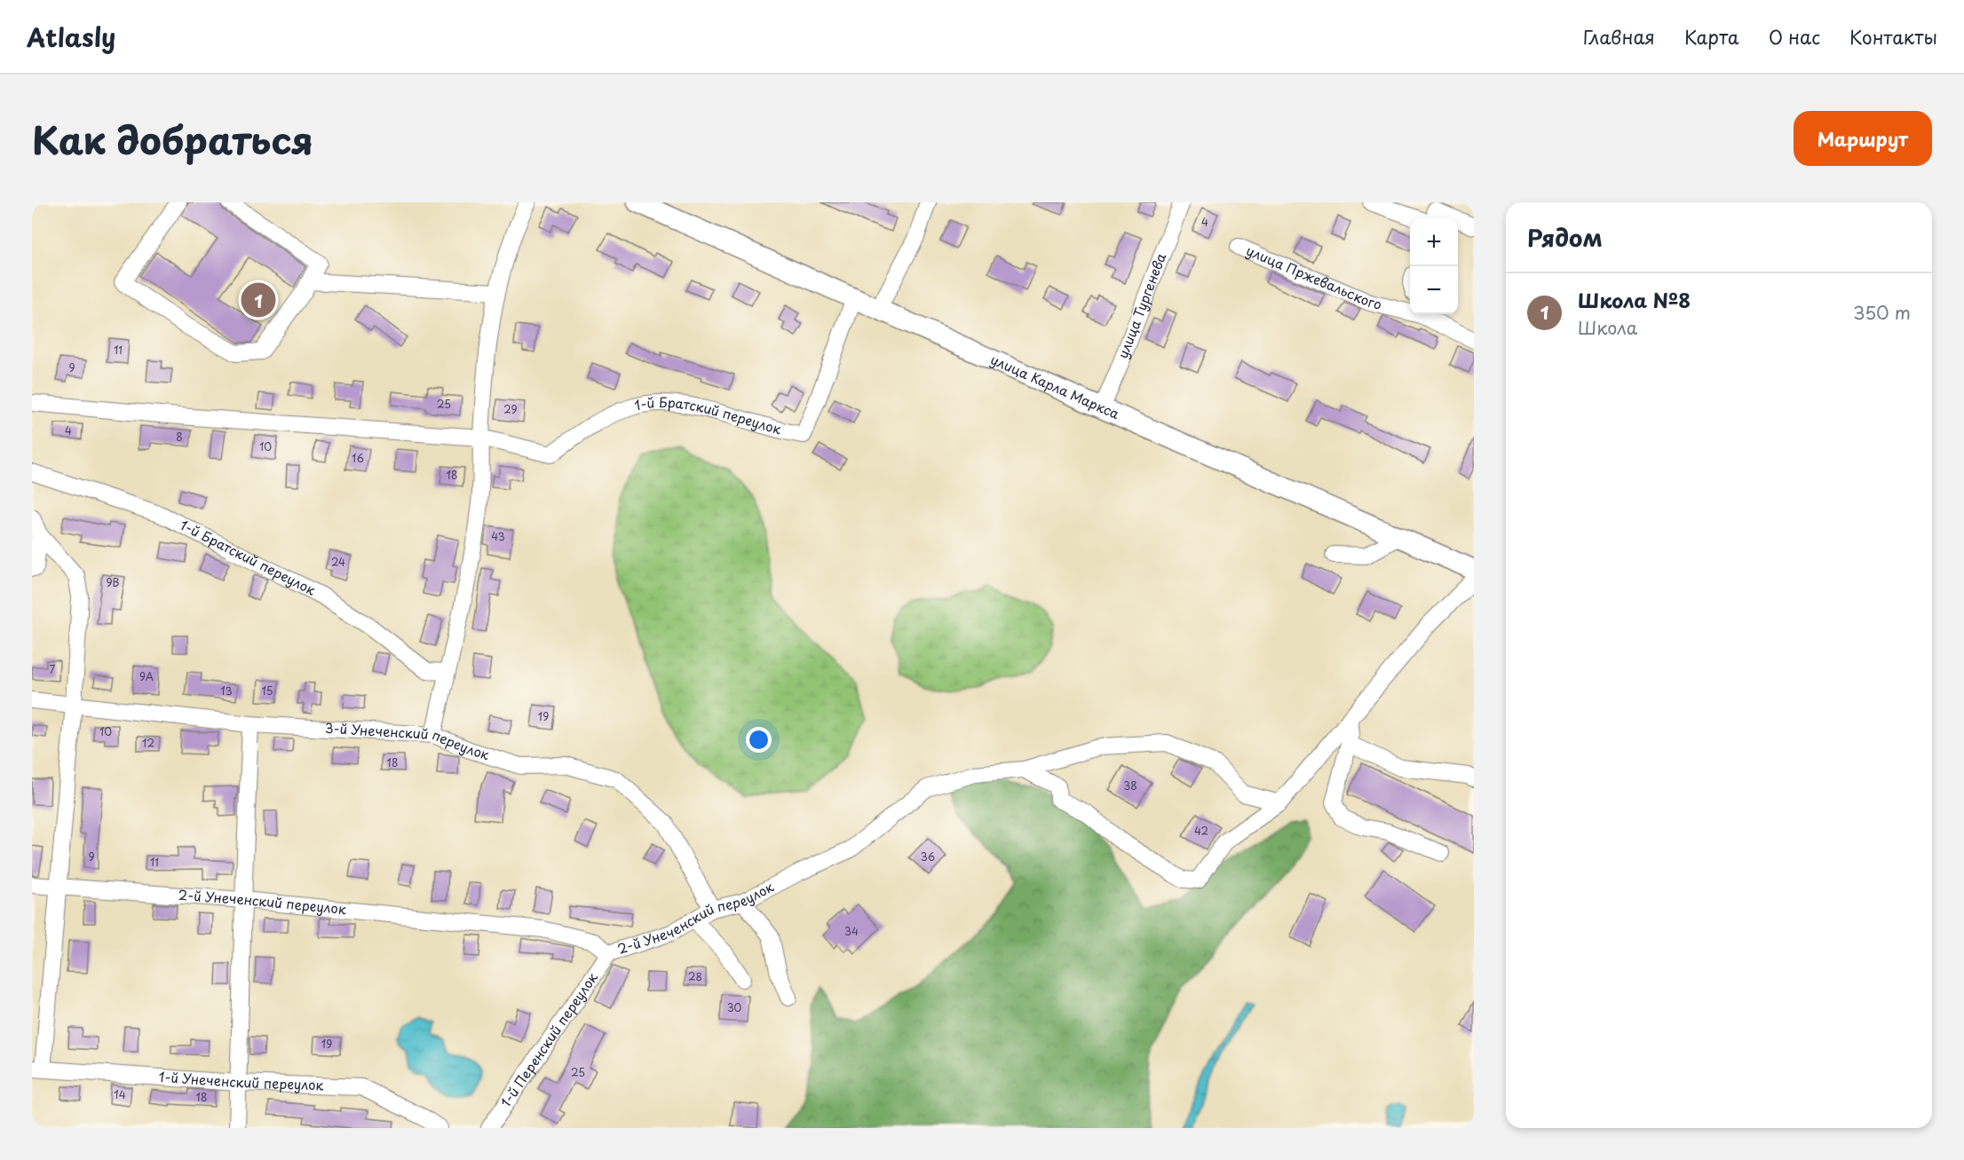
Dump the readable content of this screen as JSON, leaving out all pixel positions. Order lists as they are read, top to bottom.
{
  "streets": {
    "main road": ["улица Карла Маркса"],
    "street": [
      "улица Пржевальского",
      "улица Тургенева",
      "1-й Братский переулок",
      "3-й Унеченский переулок",
      "2-й Унеченский переулок",
      "1-й Перенский переулок",
      "1-й Унеченский переулок"
    ]
  },
  "crossings": [
    ["улица Тургенева", "улица Карла Маркса"],
    ["улица Карла Маркса", "1-й Братский переулок"],
    ["3-й Унеченский переулок", "2-й Унеченский переулок"],
    ["2-й Унеченский переулок", "1-й Перенский переулок"]
  ],
  "house_numbers": [
    "4",
    "11",
    "9",
    "25",
    "29",
    "4",
    "8",
    "10",
    "16",
    "18",
    "43",
    "24",
    "9В",
    "7",
    "9А",
    "13",
    "15",
    "19",
    "10",
    "12",
    "18",
    "38",
    "42",
    "9",
    "36",
    "11",
    "34",
    "28",
    "30",
    "19",
    "25",
    "14",
    "18"
  ],
  "page": {
    "header": "Atlasly",
    "nav": [
      "Главная",
      "Карта",
      "О нас",
      "Контакты"
    ],
    "title": "Как добраться",
    "buttons": "Маршрут",
    "heading": "Рядом",
    "map_buttons": ["+", "−"],
    "list": [
      {
        "mark": "1",
        "name": "Школа №8",
        "note": "Школа",
        "value": "350 m"
      }
    ],
    "pins": "1"
  }
}
